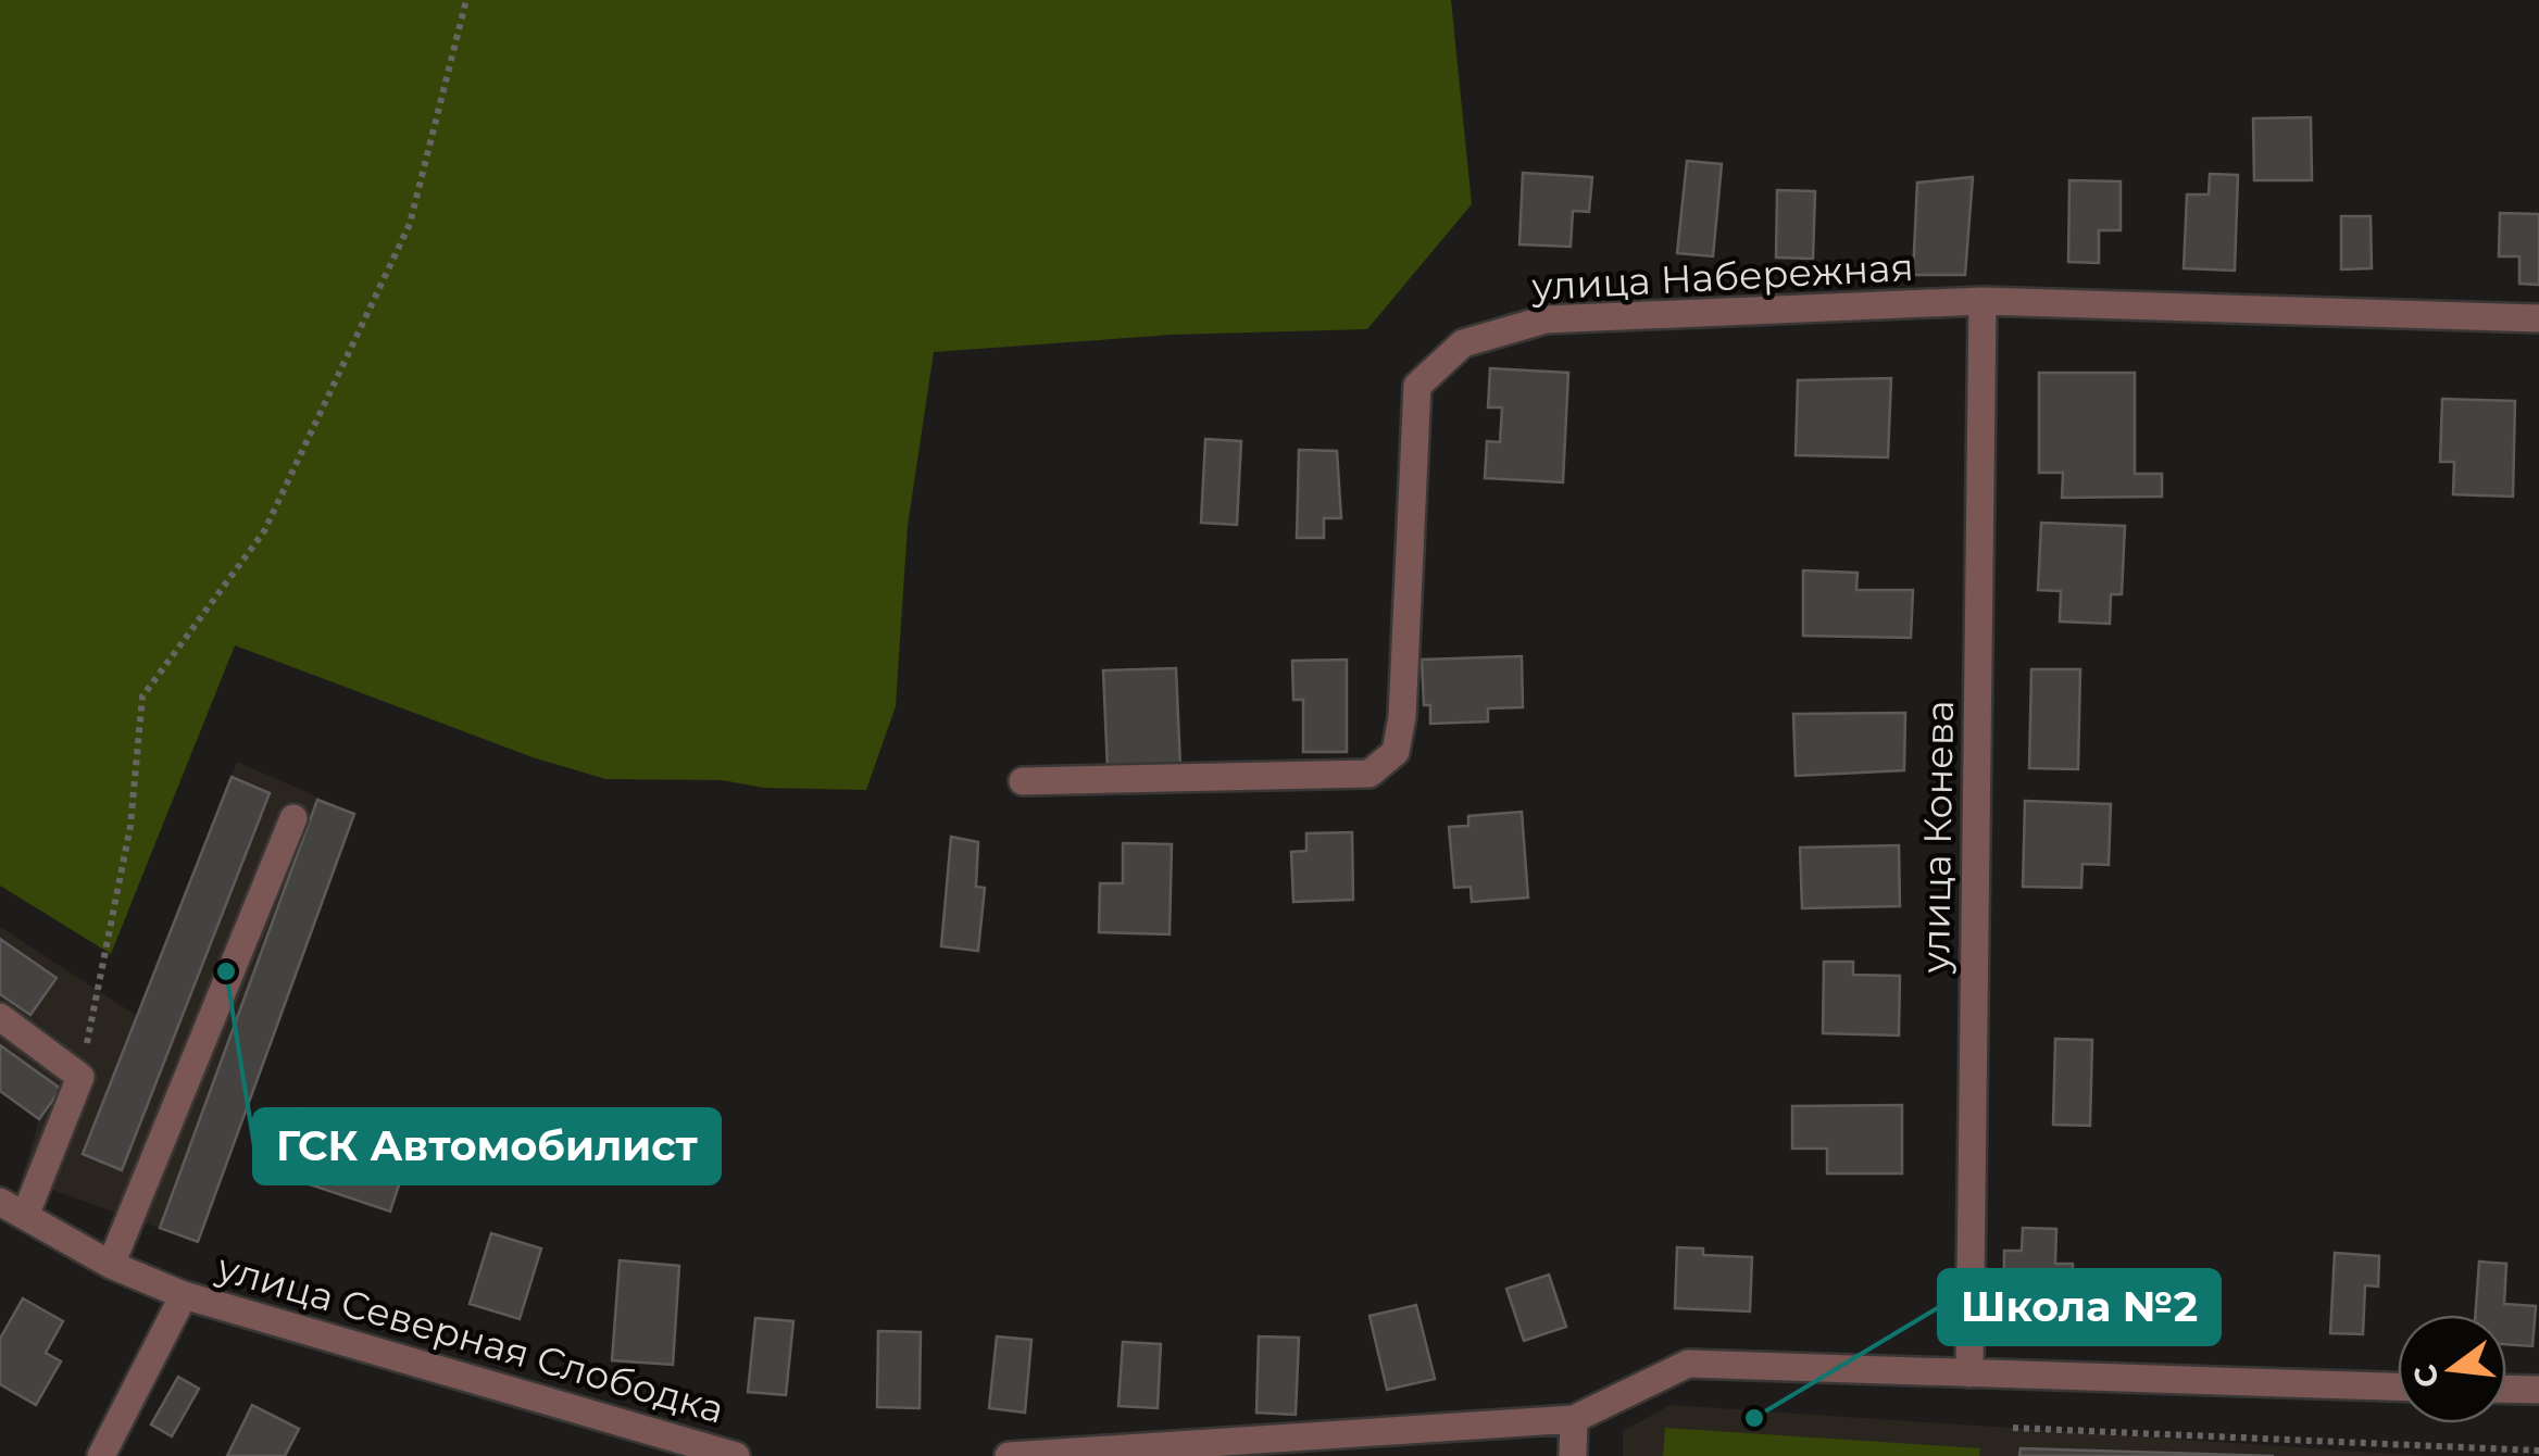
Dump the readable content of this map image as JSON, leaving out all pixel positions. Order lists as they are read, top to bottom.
{
  "streets": {
    "street": ["улица Набережная", "улица Конева", "улица Северная Слободка"]
  },
  "crossings": [
    ["улица Набережная", "улица Конева"]
  ],
  "places": ["ГСК Автомобилист", "Школа №2"],
  "north": "left"
}
